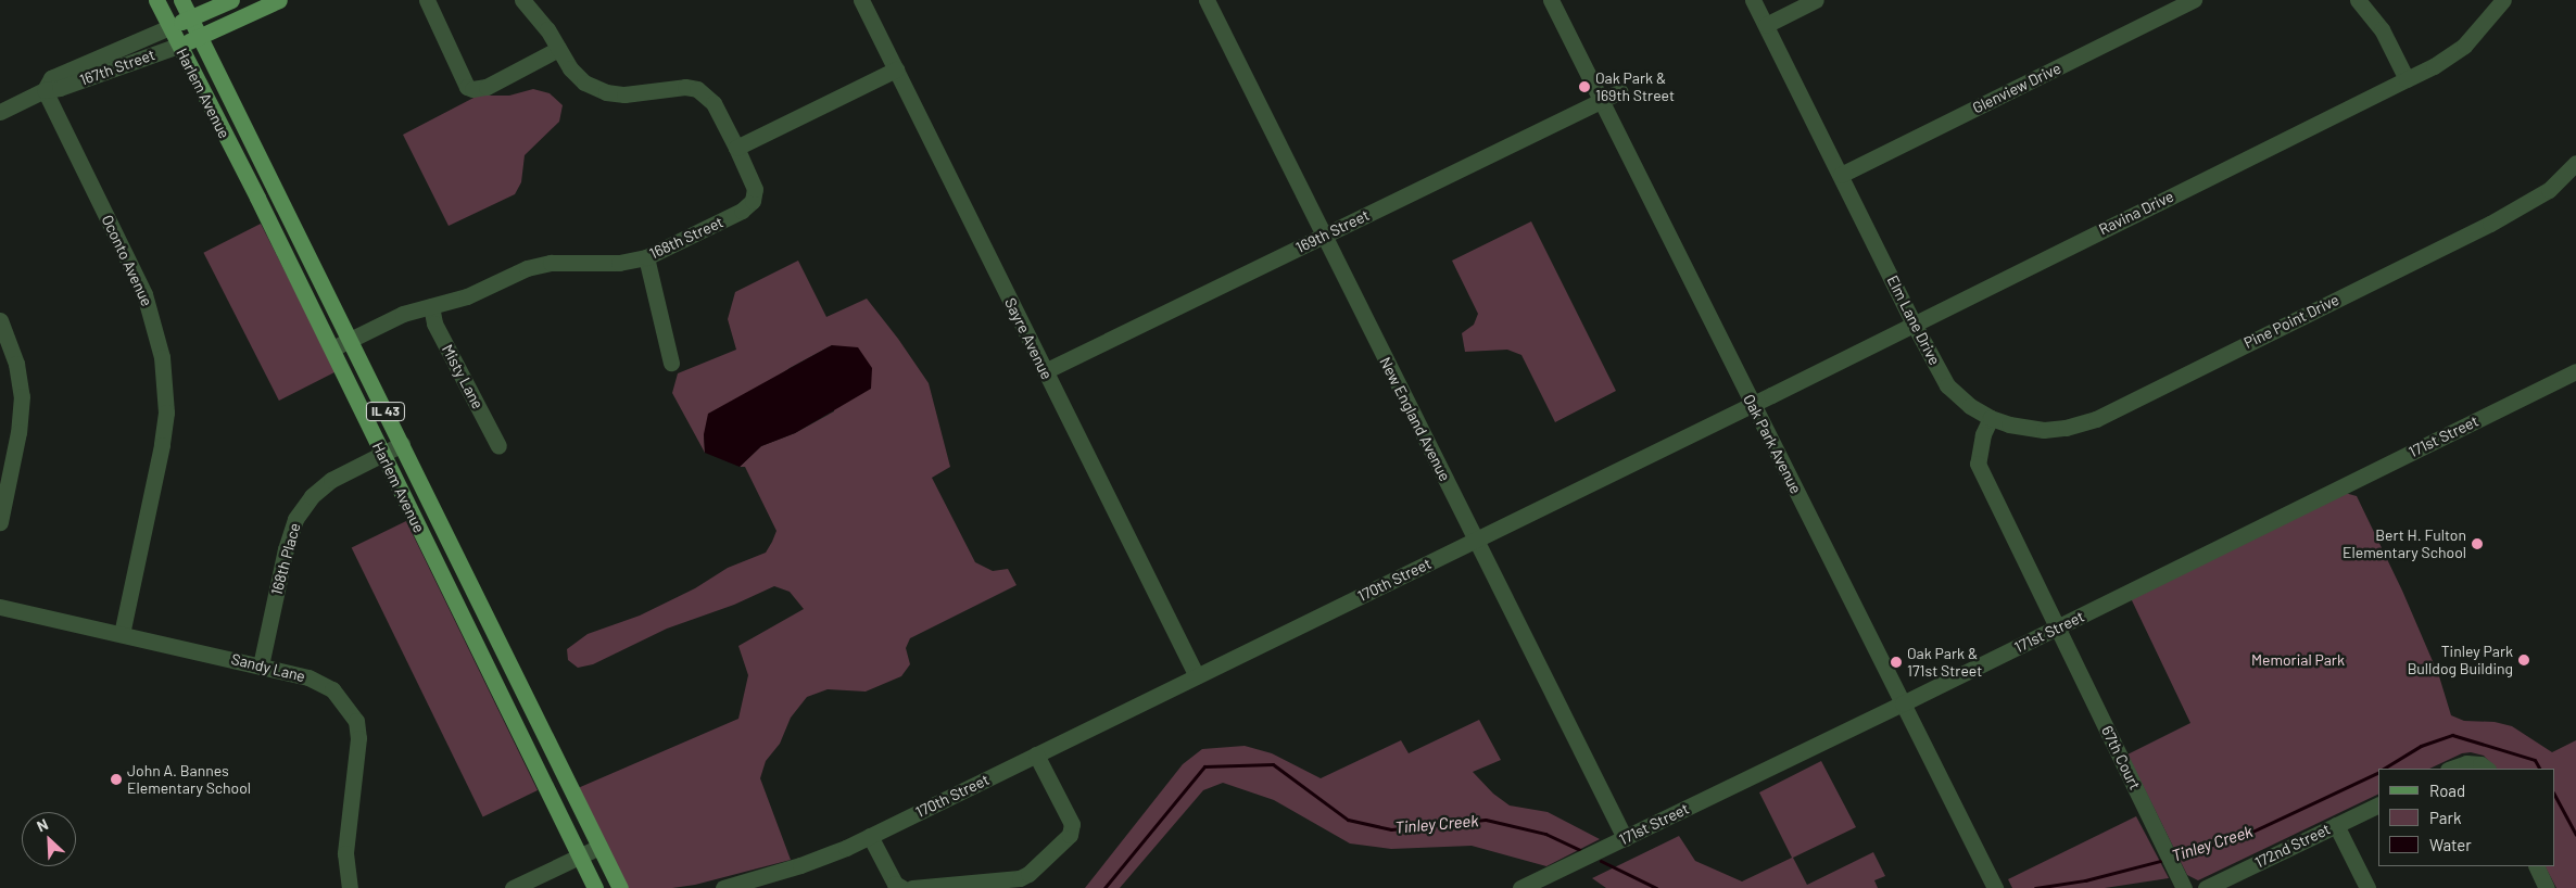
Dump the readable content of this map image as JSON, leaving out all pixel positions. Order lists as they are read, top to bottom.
{
  "streets": {
    "main road": ["167th Street", "Harlem Avenue", "IL 43"],
    "street": [
      "Glenview Drive",
      "Ravina Drive",
      "169th Street",
      "168th Street",
      "Oconto Avenue",
      "Elm Lane Drive",
      "Pine Point Drive",
      "Sayre Avenue",
      "Misty Lane",
      "New England Avenue",
      "171st Street",
      "Oak Park Avenue",
      "168th Place",
      "170th Street",
      "Sandy Lane",
      "67th Court",
      "172nd Street"
    ]
  },
  "crossings": [
    ["167th Street", "Harlem Avenue"],
    ["167th Street", "Oconto Avenue"],
    ["Glenview Drive", "Elm Lane Drive"],
    ["Harlem Avenue", "168th Street"],
    ["Harlem Avenue", "168th Place"],
    ["Ravina Drive", "Elm Lane Drive"],
    ["Ravina Drive", "Oak Park Avenue"],
    ["Ravina Drive", "170th Street"],
    ["169th Street", "Sayre Avenue"],
    ["169th Street", "New England Avenue"],
    ["169th Street", "Oak Park Avenue"],
    ["168th Street", "Misty Lane"],
    ["Oconto Avenue", "Sandy Lane"],
    ["Elm Lane Drive", "Pine Point Drive"],
    ["Sayre Avenue", "170th Street"],
    ["New England Avenue", "171st Street"],
    ["New England Avenue", "170th Street"],
    ["171st Street", "Oak Park Avenue"],
    ["171st Street", "67th Court"],
    ["Oak Park Avenue", "170th Street"],
    ["168th Place", "Sandy Lane"]
  ],
  "water": ["Tinley Creek"],
  "parks": ["Memorial Park"],
  "places": [
    "Oak Park & 169th Street",
    "Bert H. Fulton Elementary School",
    "Tinley Park Bulldog Building",
    "Oak Park & 171st Street",
    "John A. Bannes Elementary School"
  ],
  "legend": ["Road", "Park", "Water"],
  "north": "top left"
}
